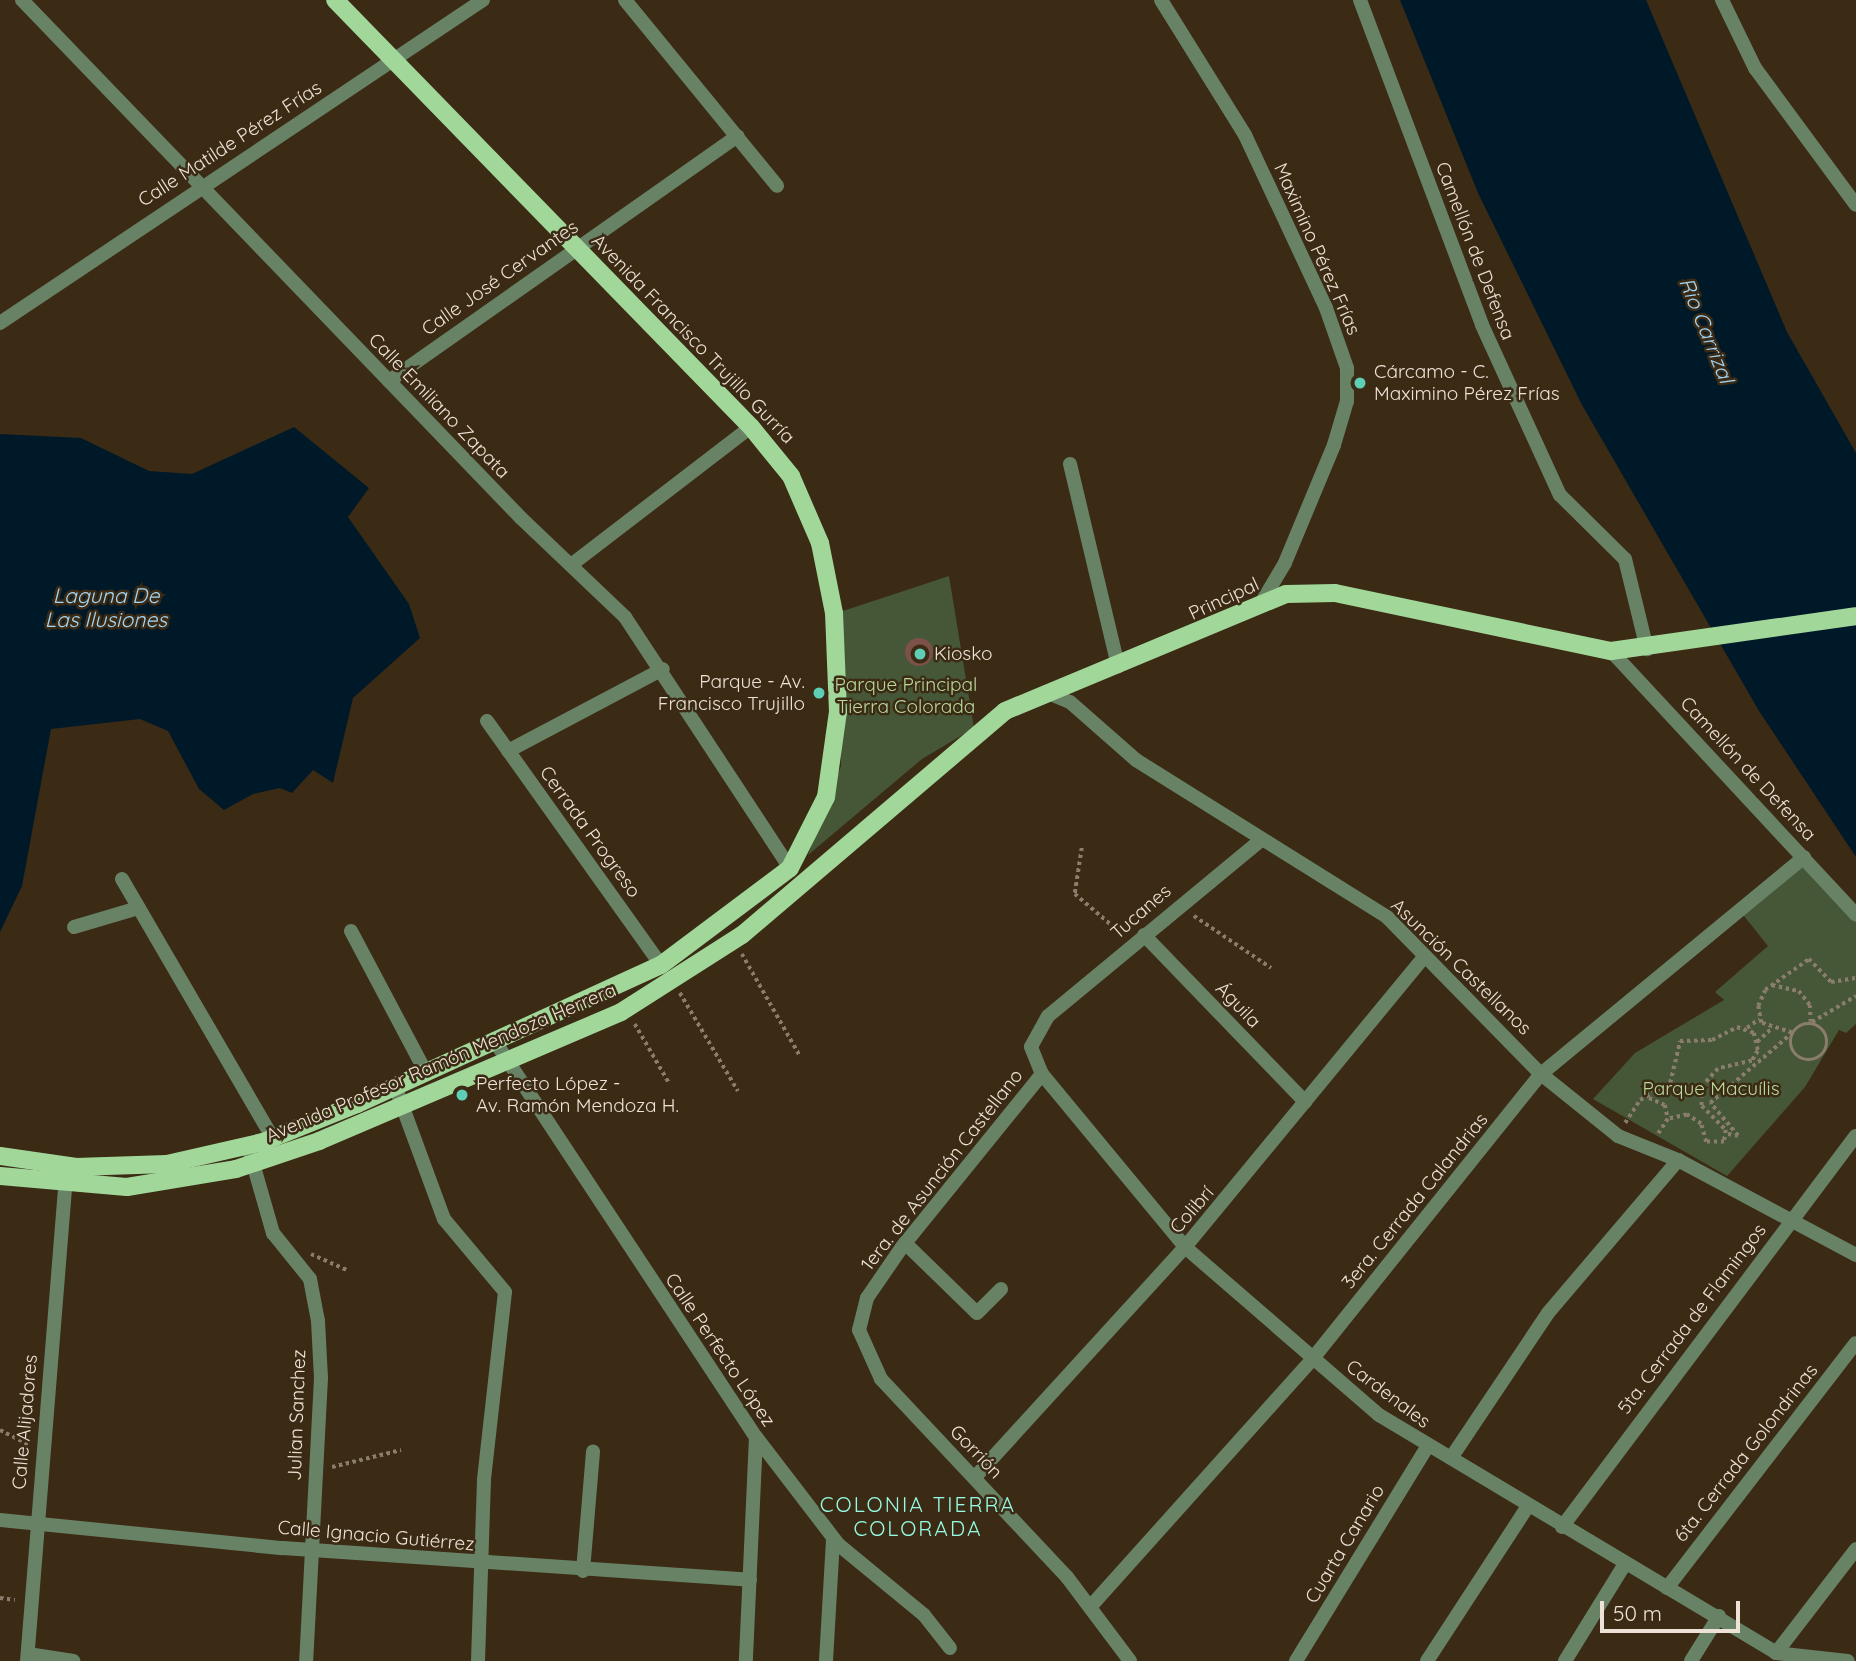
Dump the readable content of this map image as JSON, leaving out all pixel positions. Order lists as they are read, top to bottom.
{
  "streets": {
    "main road": ["Avenida Francisco Trujillo Gurría", "Principal", "Avenida Profesor Ramón Mendoza Herrera"],
    "street": [
      "Calle Matilde Pérez Frías",
      "Maximino Pérez Frías",
      "Camellón de Defensa",
      "Calle José Cervantes",
      "Calle Emiliano Zapata",
      "Cerrada Progreso",
      "Tucanes",
      "Asunción Castellanos",
      "Águila",
      "1era. de Asunción Castellano",
      "3era. Cerrada Calandrias",
      "Colibrí",
      "5ta. Cerrada de Flamingos",
      "Calle Perfecto López",
      "Cardenales",
      "Julian Sanchez",
      "Calle Alijadores",
      "Gorrión",
      "6ta. Cerrada Golondrinas",
      "Calle Ignacio Gutiérrez",
      "Cuarta Canario"
    ]
  },
  "crossings": [
    ["Calle Matilde Pérez Frías", "Avenida Francisco Trujillo Gurría"],
    ["Calle Matilde Pérez Frías", "Calle Emiliano Zapata"],
    ["Maximino Pérez Frías", "Principal"],
    ["Camellón de Defensa", "Principal"],
    ["Camellón de Defensa", "3era. Cerrada Calandrias"],
    ["Calle José Cervantes", "Avenida Francisco Trujillo Gurría"],
    ["Calle José Cervantes", "Calle Emiliano Zapata"],
    ["Avenida Francisco Trujillo Gurría", "Calle Emiliano Zapata"],
    ["Avenida Francisco Trujillo Gurría", "Avenida Profesor Ramón Mendoza Herrera"],
    ["Calle Emiliano Zapata", "Avenida Profesor Ramón Mendoza Herrera"],
    ["Principal", "Asunción Castellanos"],
    ["Principal", "Avenida Profesor Ramón Mendoza Herrera"],
    ["Cerrada Progreso", "Avenida Profesor Ramón Mendoza Herrera"],
    ["Tucanes", "Asunción Castellanos"],
    ["Tucanes", "Águila"],
    ["Tucanes", "Cardenales"],
    ["Asunción Castellanos", "3era. Cerrada Calandrias"],
    ["Asunción Castellanos", "Colibrí"],
    ["Asunción Castellanos", "5ta. Cerrada de Flamingos"],
    ["Águila", "Colibrí"],
    ["Avenida Profesor Ramón Mendoza Herrera", "Calle Perfecto López"],
    ["Avenida Profesor Ramón Mendoza Herrera", "Julian Sanchez"],
    ["Avenida Profesor Ramón Mendoza Herrera", "Calle Alijadores"],
    ["1era. de Asunción Castellano", "Cardenales"],
    ["1era. de Asunción Castellano", "Gorrión"],
    ["3era. Cerrada Calandrias", "Cardenales"],
    ["3era. Cerrada Calandrias", "Gorrión"],
    ["Colibrí", "Cardenales"],
    ["Colibrí", "Gorrión"],
    ["5ta. Cerrada de Flamingos", "Cardenales"],
    ["Cardenales", "6ta. Cerrada Golondrinas"],
    ["Cardenales", "Cuarta Canario"],
    ["Julian Sanchez", "Calle Ignacio Gutiérrez"],
    ["Calle Alijadores", "Calle Ignacio Gutiérrez"]
  ],
  "districts": ["COLONIA TIERRA COLORADA"],
  "water": ["Rio Carrizal", "Laguna De Las Ilusiones"],
  "parks": ["Parque Principal Tierra Colorada", "Parque Macuílis"],
  "places": [
    "Cárcamo - C. Maximino Pérez Frías",
    "Kiosko",
    "Parque - Av. Francisco Trujillo",
    "Perfecto López - Av. Ramón Mendoza H."
  ],
  "scale_bar": "50 m"
}
